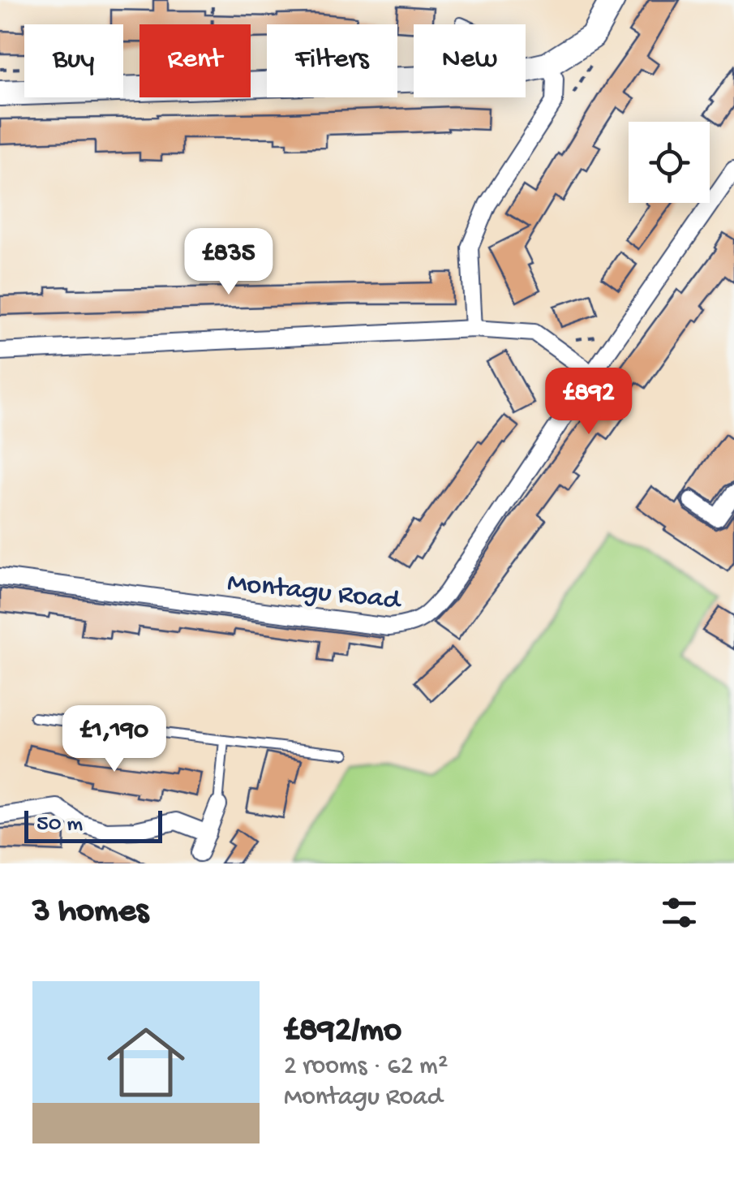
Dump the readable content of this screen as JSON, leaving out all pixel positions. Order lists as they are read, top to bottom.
{
  "streets": {
    "street": ["Montagu Road"]
  },
  "scale_bar": "50 m",
  "page": {
    "chip": [
      "Buy",
      "Rent",
      "Filters",
      "New"
    ],
    "price": ["£835", "£892", "£1,190"],
    "scale": "50 m",
    "heading": "3 homes",
    "list": [
      {
        "name": "£892/mo",
        "note": "2 rooms · 62 m² · Montagu Road"
      }
    ]
  }
}
